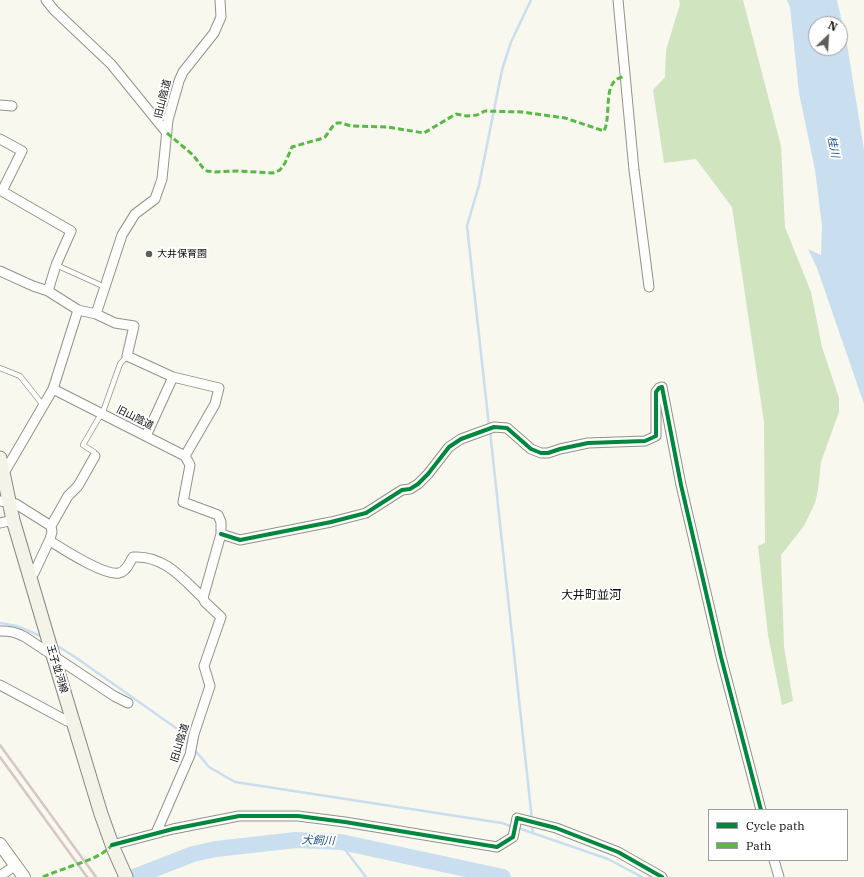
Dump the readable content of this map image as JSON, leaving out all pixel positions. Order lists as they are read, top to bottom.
{
  "streets": {
    "main road": ["王子並河線"],
    "street": ["旧山陰道"]
  },
  "districts": ["大井町並河"],
  "water": ["桂川", "犬飼川"],
  "places": ["大井保育園"],
  "legend": ["Cycle path", "Path"],
  "north": "top right"
}
